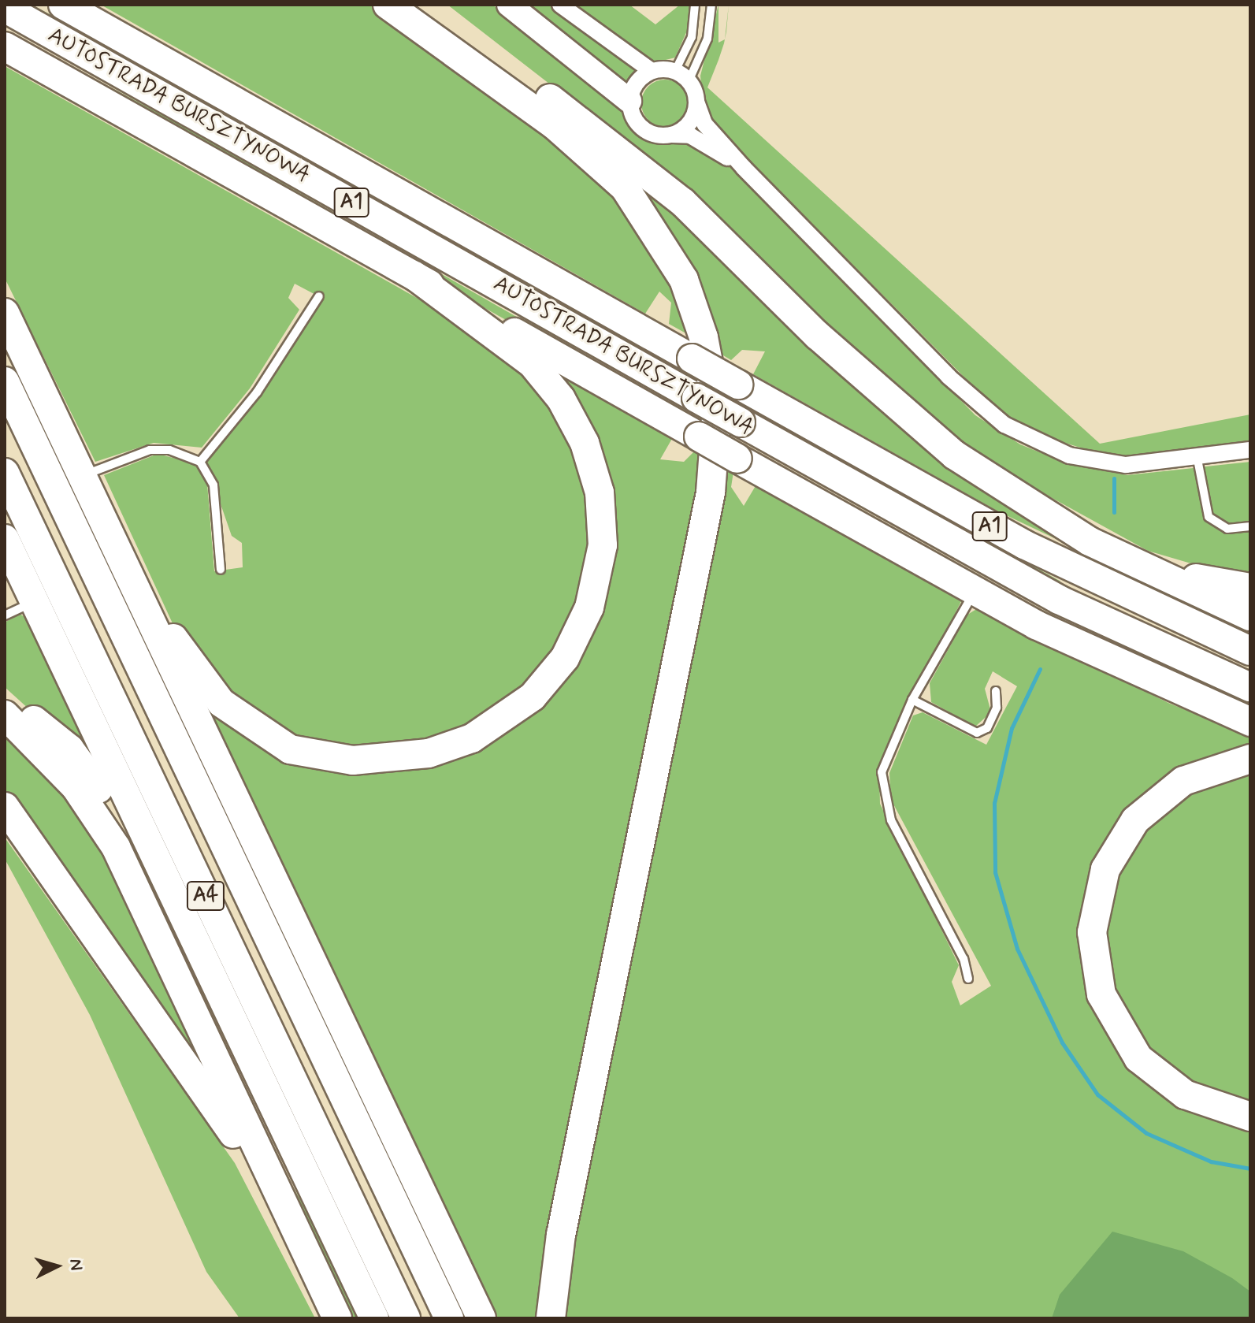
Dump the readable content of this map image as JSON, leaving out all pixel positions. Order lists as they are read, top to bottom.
{
  "streets": {
    "highway": ["AUTOSTRADA BURSZTYNOWA", "A1", "A4"]
  },
  "north": "right"
}
